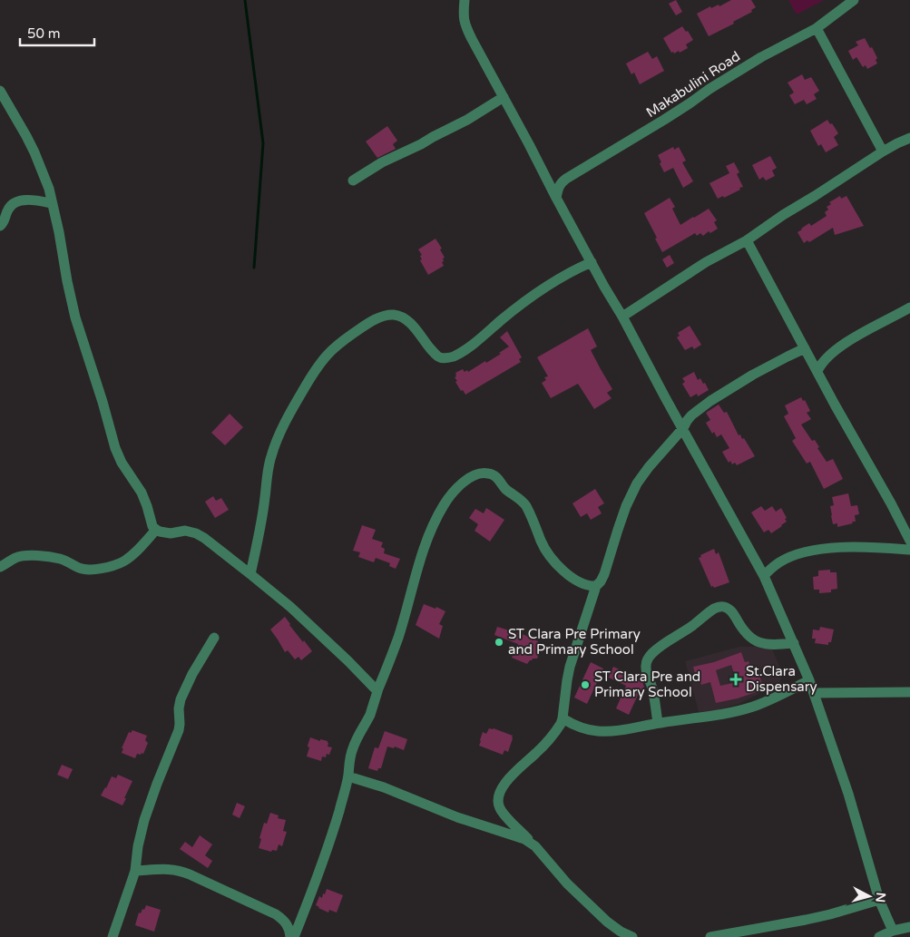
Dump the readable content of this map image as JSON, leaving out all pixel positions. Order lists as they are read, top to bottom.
{
  "streets": {
    "street": ["Makabulini Road"]
  },
  "places": {
    "other": ["ST Clara Pre Primary and Primary School", "ST Clara Pre and Primary School"],
    "health": ["St.Clara Dispensary"]
  },
  "scale_bar": "50 m",
  "north": "right"
}
